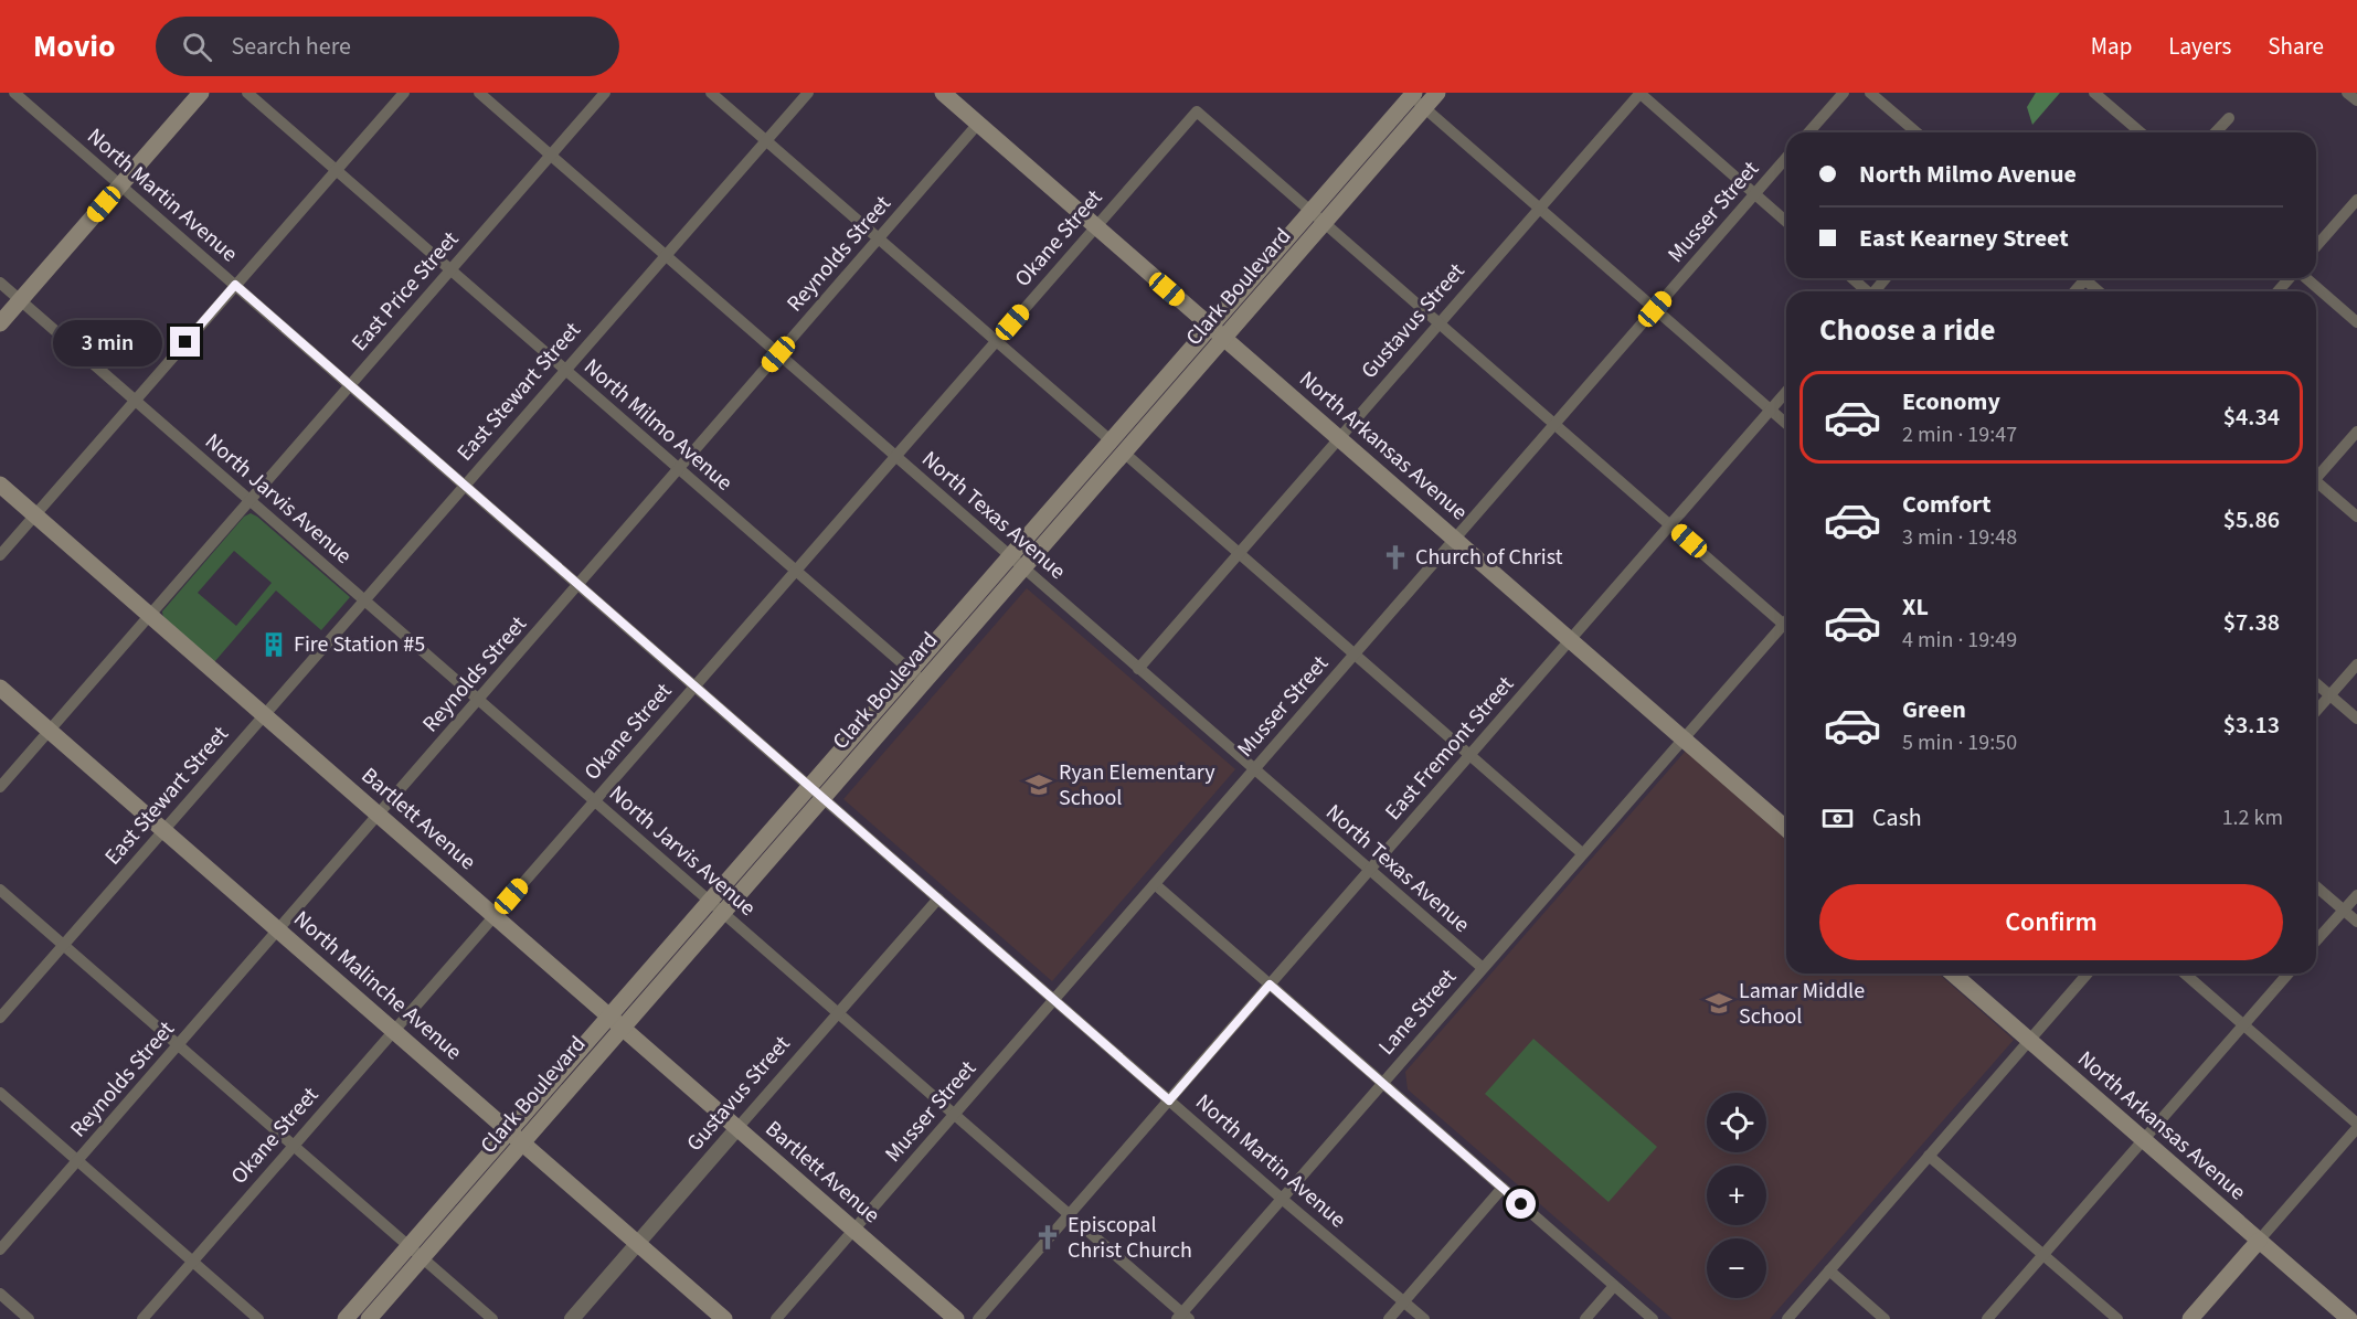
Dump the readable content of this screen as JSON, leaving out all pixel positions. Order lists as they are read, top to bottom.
{
  "streets": {
    "main road": [
      "Clark Boulevard",
      "North Arkansas Avenue",
      "Bartlett Avenue",
      "North Malinche Avenue"
    ],
    "street": [
      "North Martin Avenue",
      "Musser Street",
      "Okane Street",
      "Reynolds Street",
      "East Price Street",
      "Gustavus Street",
      "East Stewart Street",
      "North Milmo Avenue",
      "North Jarvis Avenue",
      "North Texas Avenue",
      "East Fremont Street",
      "Lane Street"
    ]
  },
  "crossings": [
    ["North Martin Avenue", "Musser Street"],
    ["North Martin Avenue", "Okane Street"],
    ["North Martin Avenue", "Reynolds Street"],
    ["North Martin Avenue", "Clark Boulevard"],
    ["North Martin Avenue", "East Price Street"],
    ["North Martin Avenue", "Gustavus Street"],
    ["North Martin Avenue", "East Stewart Street"],
    ["North Martin Avenue", "East Fremont Street"],
    ["North Martin Avenue", "Lane Street"],
    ["Musser Street", "North Arkansas Avenue"],
    ["Musser Street", "North Jarvis Avenue"],
    ["Musser Street", "North Texas Avenue"],
    ["Musser Street", "Bartlett Avenue"],
    ["Okane Street", "Clark Boulevard"],
    ["Okane Street", "North Milmo Avenue"],
    ["Okane Street", "North Arkansas Avenue"],
    ["Okane Street", "North Jarvis Avenue"],
    ["Okane Street", "North Texas Avenue"],
    ["Okane Street", "Bartlett Avenue"],
    ["Okane Street", "North Malinche Avenue"],
    ["Reynolds Street", "North Milmo Avenue"],
    ["Reynolds Street", "North Arkansas Avenue"],
    ["Reynolds Street", "North Jarvis Avenue"],
    ["Reynolds Street", "North Texas Avenue"],
    ["Reynolds Street", "Bartlett Avenue"],
    ["Reynolds Street", "North Malinche Avenue"],
    ["Clark Boulevard", "North Milmo Avenue"],
    ["Clark Boulevard", "North Arkansas Avenue"],
    ["Clark Boulevard", "North Jarvis Avenue"],
    ["Clark Boulevard", "North Texas Avenue"],
    ["Clark Boulevard", "Bartlett Avenue"],
    ["Clark Boulevard", "North Malinche Avenue"],
    ["East Price Street", "North Milmo Avenue"],
    ["East Price Street", "North Jarvis Avenue"],
    ["East Price Street", "North Texas Avenue"],
    ["East Price Street", "Bartlett Avenue"],
    ["East Price Street", "North Malinche Avenue"],
    ["Gustavus Street", "North Arkansas Avenue"],
    ["Gustavus Street", "North Jarvis Avenue"],
    ["Gustavus Street", "North Texas Avenue"],
    ["Gustavus Street", "Bartlett Avenue"],
    ["Gustavus Street", "North Malinche Avenue"],
    ["East Stewart Street", "North Milmo Avenue"],
    ["East Stewart Street", "North Jarvis Avenue"],
    ["East Stewart Street", "North Texas Avenue"],
    ["East Stewart Street", "Bartlett Avenue"],
    ["East Stewart Street", "North Malinche Avenue"],
    ["North Arkansas Avenue", "East Fremont Street"],
    ["North Arkansas Avenue", "Lane Street"],
    ["North Jarvis Avenue", "East Fremont Street"],
    ["North Jarvis Avenue", "Lane Street"],
    ["North Texas Avenue", "East Fremont Street"],
    ["North Texas Avenue", "Lane Street"]
  ],
  "places": {
    "church": ["Church of Christ", "Episcopal Christ Church"],
    "building": ["Fire Station #5"],
    "school or university": ["Ryan Elementary School", "Lamar Middle School"]
  },
  "page": {
    "header": "Movio",
    "search": "Search here",
    "nav": ["Map", "Layers", "Share"],
    "banner": ["North Milmo Avenue", "East Kearney Street"],
    "heading": "Choose a ride",
    "bubble": "3 min",
    "list": [
      {
        "name": "Economy",
        "note": "2 min · 19:47",
        "value": "$4.34"
      },
      {
        "name": "Comfort",
        "note": "3 min · 19:48",
        "value": "$5.86"
      },
      {
        "name": "XL",
        "note": "4 min · 19:49",
        "value": "$7.38"
      },
      {
        "name": "Green",
        "note": "5 min · 19:50",
        "value": "$3.13"
      }
    ],
    "pay": ["Cash", "1.2 km"],
    "buttons": "Confirm",
    "map_buttons": ["+", "−"]
  }
}
